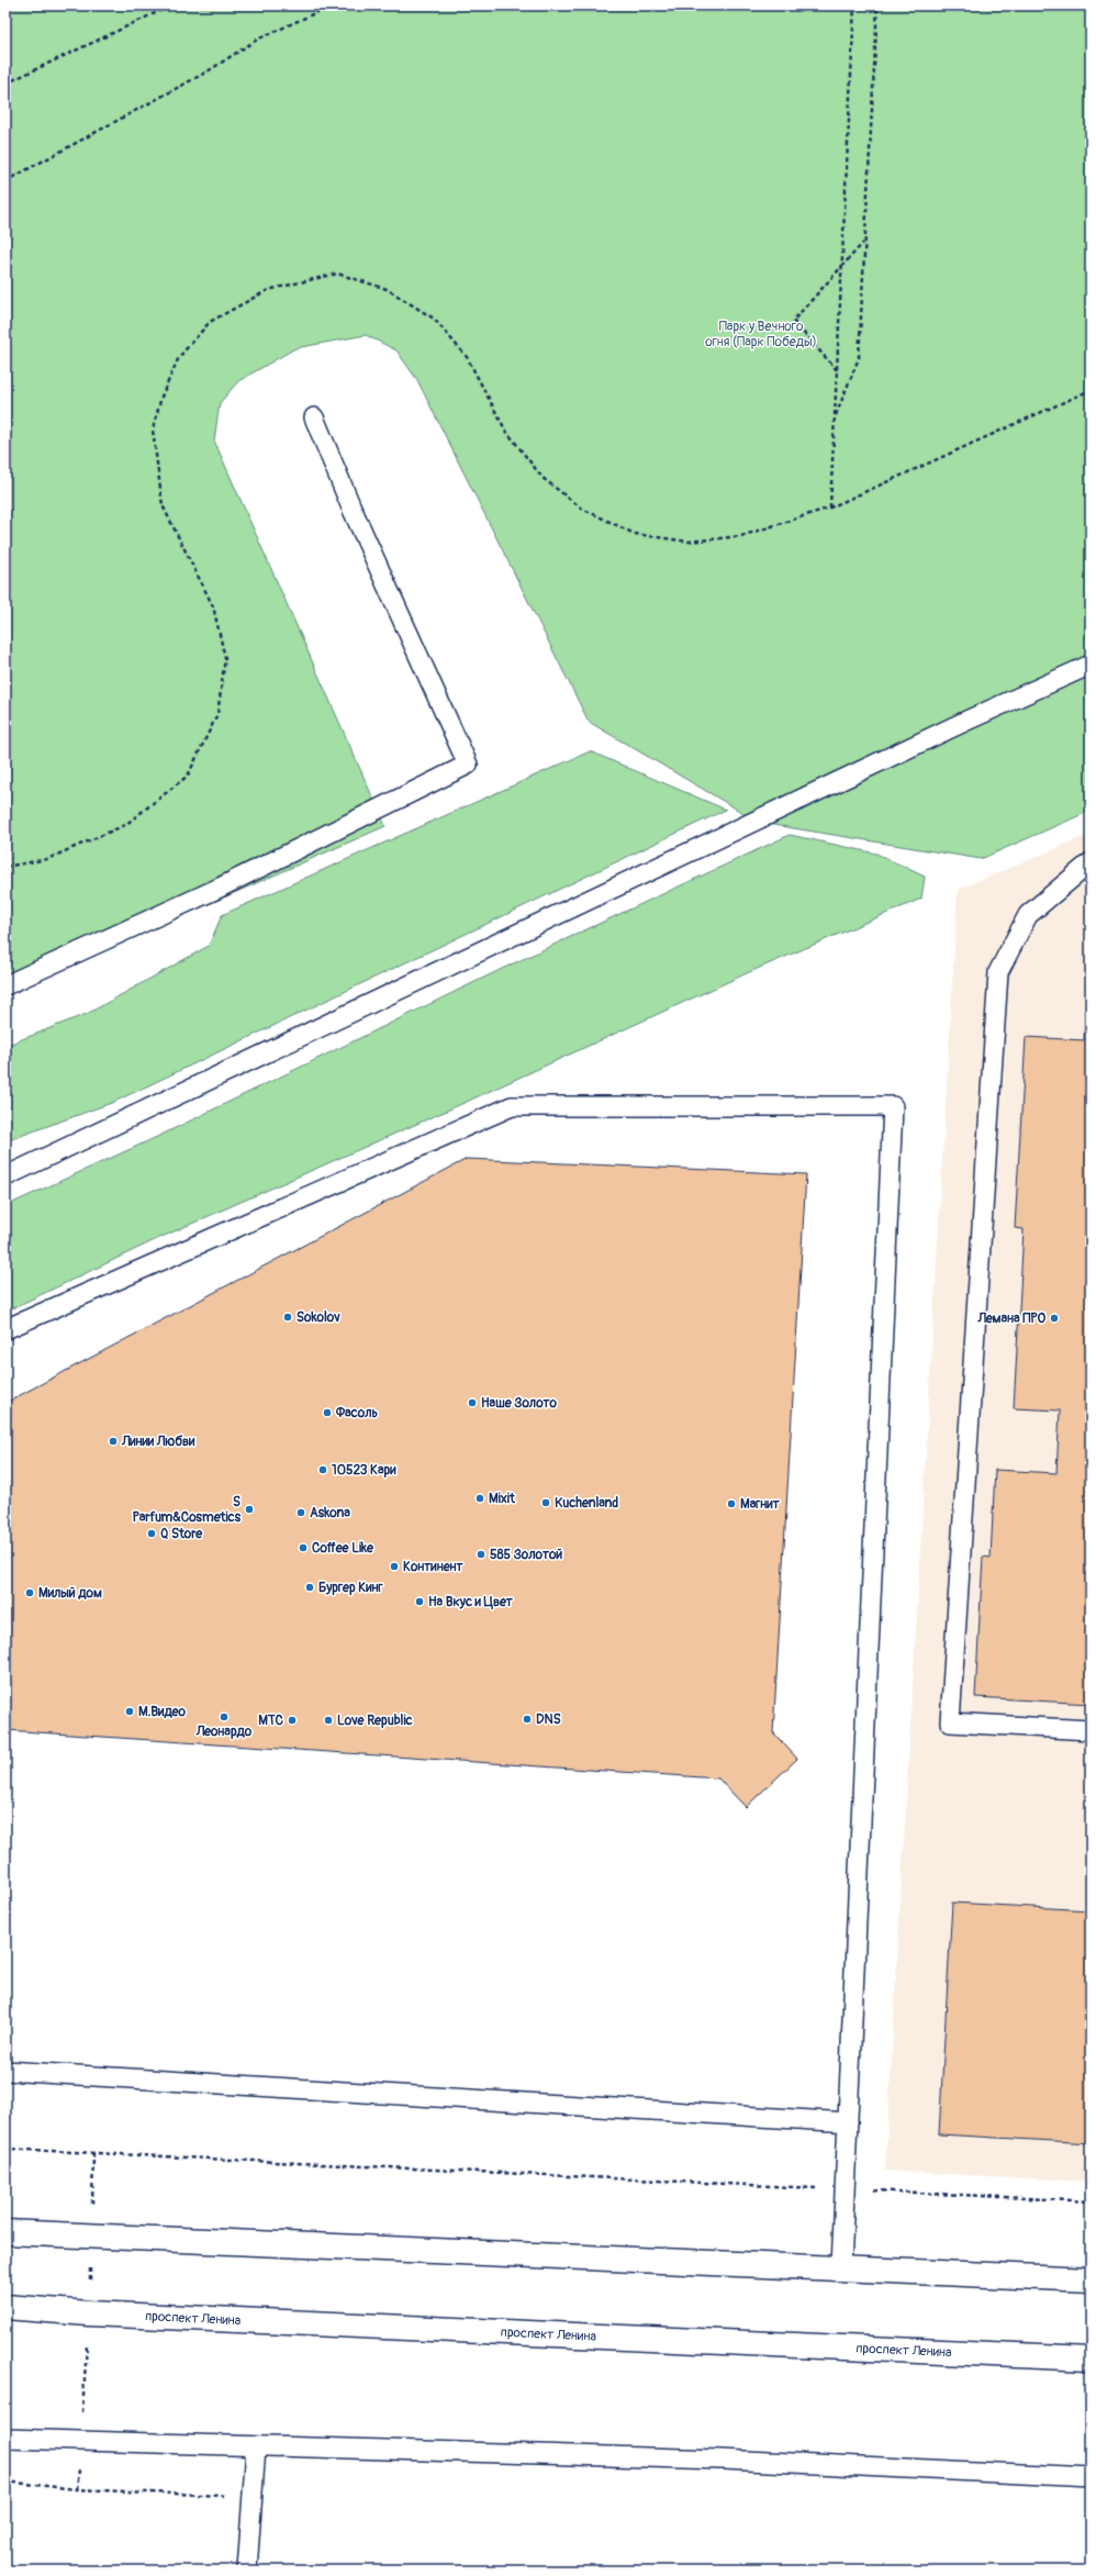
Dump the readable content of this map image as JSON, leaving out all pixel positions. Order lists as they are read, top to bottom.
{
  "streets": {
    "main road": ["проспект Ленина"]
  },
  "parks": ["Парк у Вечного огня (Парк Победы)"],
  "places": [
    "Sokolov",
    "Лемана ПРО",
    "Наше Золото",
    "Фасоль",
    "Линии Любви",
    "10523 Кари",
    "Mixit",
    "Kuchenland",
    "Магнит",
    "S Parfum&Cosmetics",
    "Askona",
    "Q Store",
    "Coffee Like",
    "585 Золотой",
    "Континент",
    "Бургер Кинг",
    "Милый дом",
    "На Вкус и Цвет",
    "М.Видео",
    "Леонардо",
    "DNS",
    "МТС",
    "Love Republic"
  ]
}
